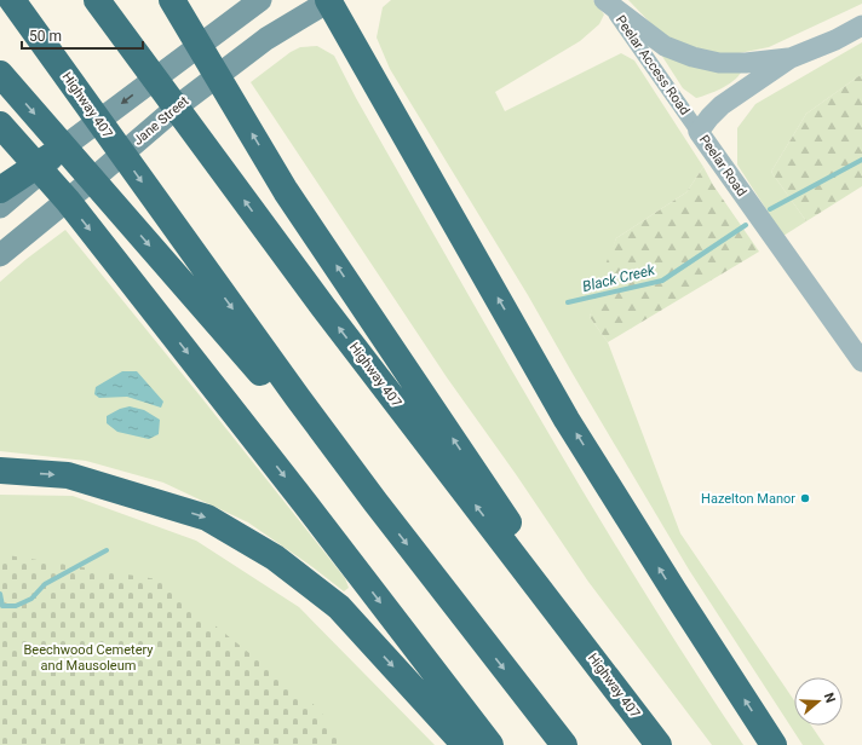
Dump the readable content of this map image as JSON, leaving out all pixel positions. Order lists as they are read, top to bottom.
{
  "streets": {
    "highway": ["Highway 407"],
    "main road": ["Jane Street"],
    "street": ["Peelar Access Road", "Peelar Road"]
  },
  "crossings": [
    ["Peelar Access Road", "Peelar Road"]
  ],
  "water": ["Black Creek"],
  "parks": ["Beechwood Cemetery and Mausoleum"],
  "places": ["Hazelton Manor"],
  "scale_bar": "50 m",
  "north": "right"
}
